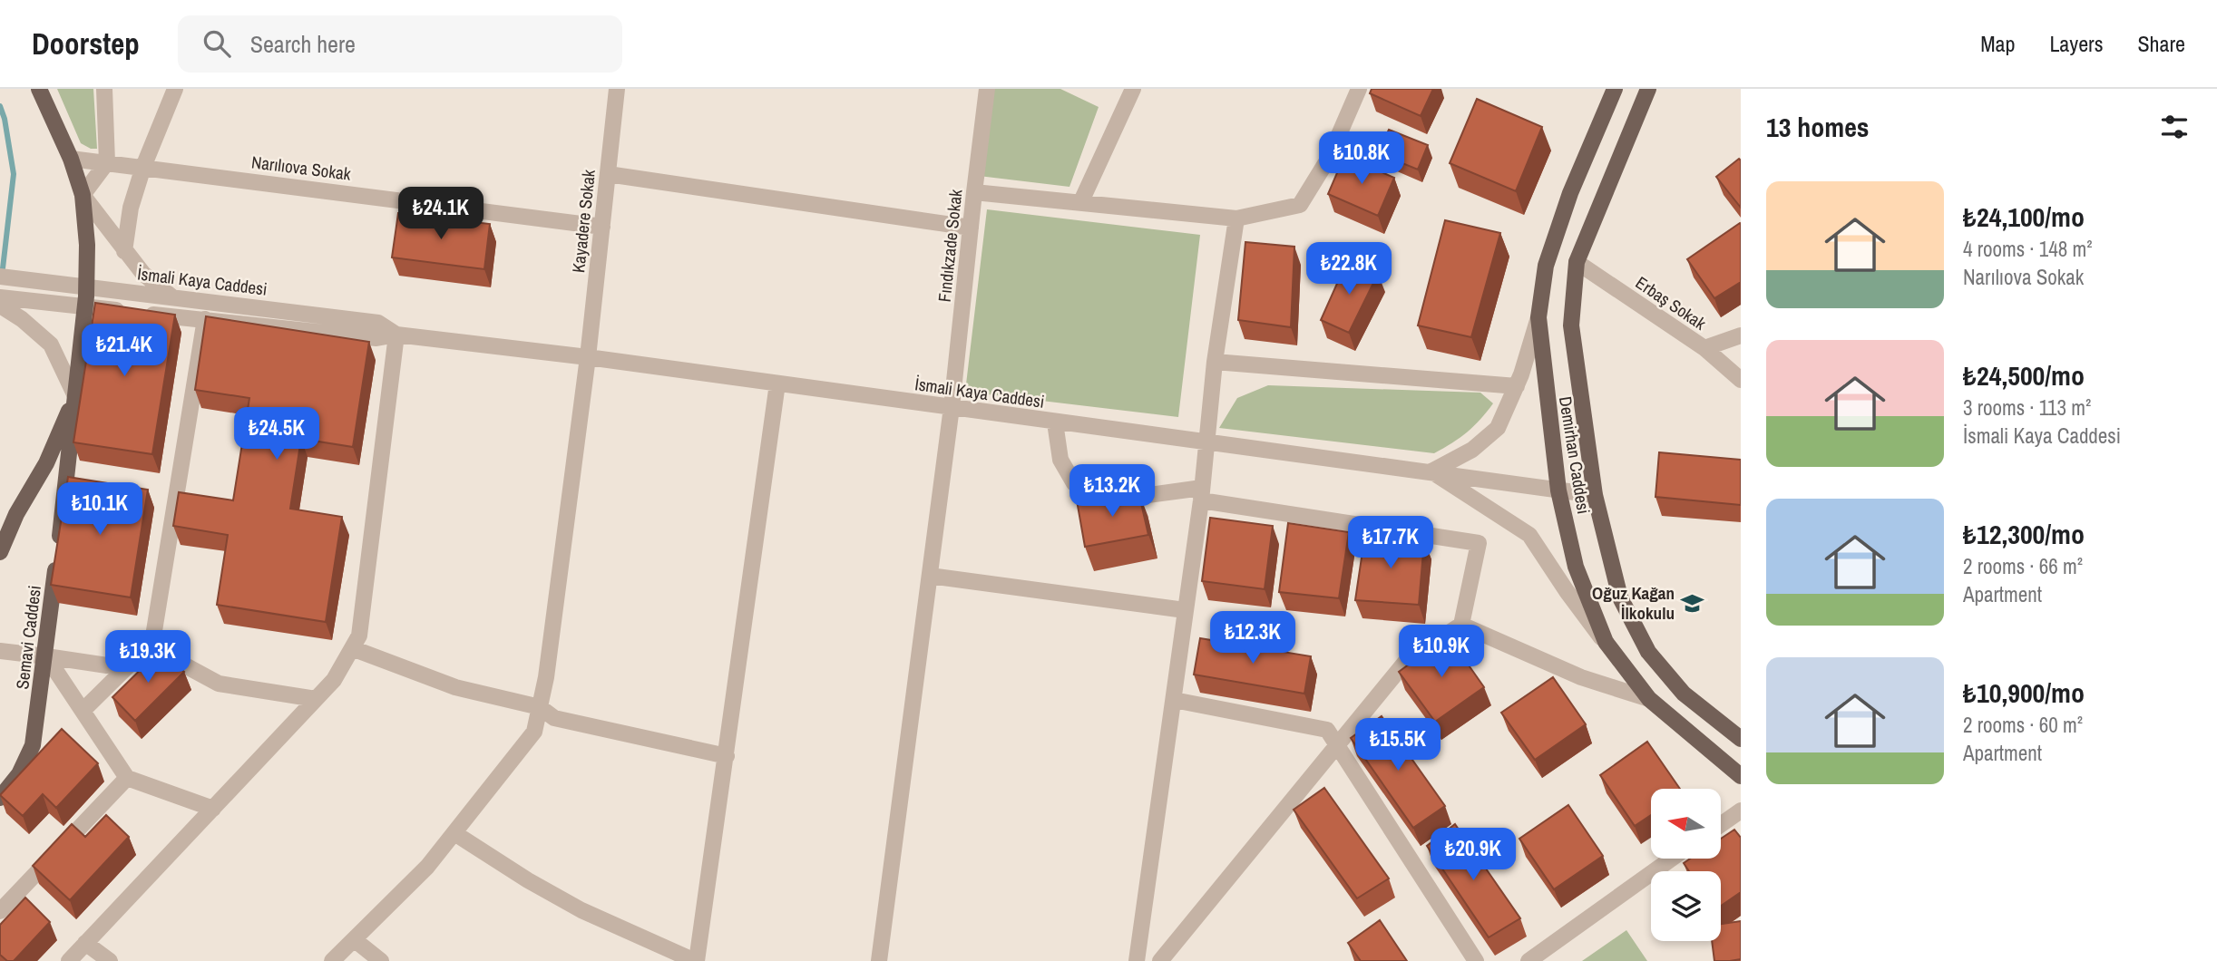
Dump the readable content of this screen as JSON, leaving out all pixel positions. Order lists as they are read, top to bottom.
{
  "streets": {
    "main road": ["Demirhan Caddesi", "Semavi Caddesi"],
    "street": [
      "Narılıova Sokak",
      "Kayadere Sokak",
      "Fındıkzade Sokak",
      "İsmali Kaya Caddesi",
      "Erbaş Sokak"
    ]
  },
  "crossings": [
    ["Narılıova Sokak", "Kayadere Sokak"],
    ["Narılıova Sokak", "Semavi Caddesi"],
    ["Kayadere Sokak", "İsmali Kaya Caddesi"],
    ["Fındıkzade Sokak", "İsmali Kaya Caddesi"],
    ["İsmali Kaya Caddesi", "Demirhan Caddesi"],
    ["İsmali Kaya Caddesi", "Semavi Caddesi"],
    ["Erbaş Sokak", "Demirhan Caddesi"]
  ],
  "places": {
    "school or university": ["Oğuz Kağan İlkokulu"]
  },
  "north": "left",
  "page": {
    "header": "Doorstep",
    "search": "Search here",
    "nav": ["Map", "Layers", "Share"],
    "heading": "13 homes",
    "price": [
      "₺10.8K",
      "₺24.1K",
      "₺22.8K",
      "₺21.4K",
      "₺24.5K",
      "₺13.2K",
      "₺10.1K",
      "₺17.7K",
      "₺12.3K",
      "₺10.9K",
      "₺19.3K",
      "₺15.5K",
      "₺20.9K"
    ],
    "list": [
      {
        "name": "₺24,100/mo",
        "note": "4 rooms · 148 m² · Narılıova Sokak"
      },
      {
        "name": "₺24,500/mo",
        "note": "3 rooms · 113 m² · İsmali Kaya Caddesi"
      },
      {
        "name": "₺12,300/mo",
        "note": "2 rooms · 66 m² · Apartment"
      },
      {
        "name": "₺10,900/mo",
        "note": "2 rooms · 60 m² · Apartment"
      }
    ]
  }
}
